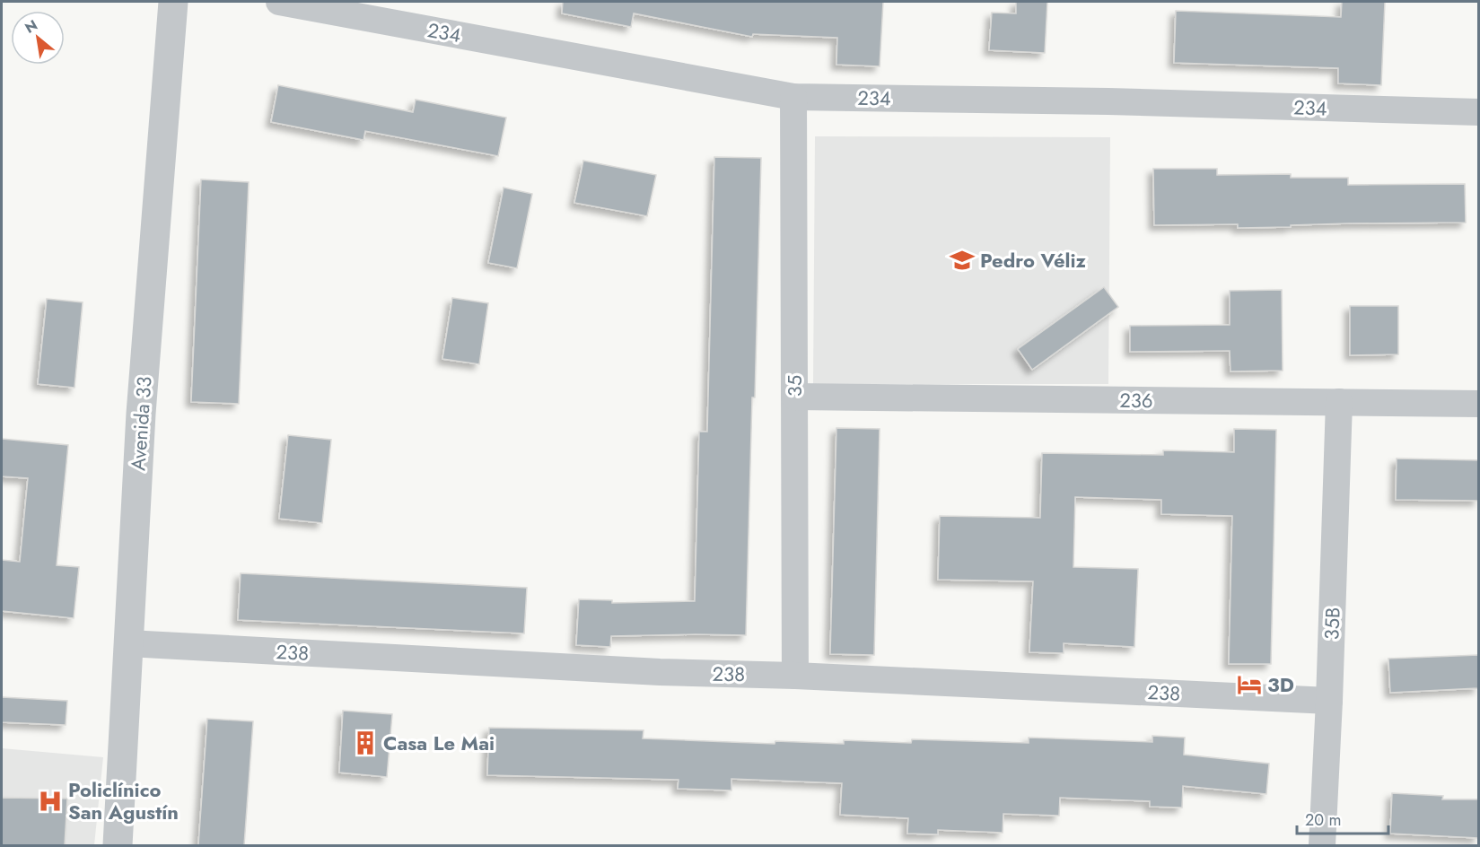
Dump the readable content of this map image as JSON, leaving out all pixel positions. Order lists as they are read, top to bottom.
{
  "streets": {
    "street": [
      "234",
      "35",
      "236",
      "Avenida 33",
      "35B",
      "238"
    ]
  },
  "crossings": [
    ["234", "35"],
    ["35", "236"],
    ["35", "238"],
    ["236", "35B"],
    ["Avenida 33", "238"],
    ["35B", "238"]
  ],
  "places": {
    "school or university": ["Pedro Véliz"],
    "hotel": ["3D"],
    "building": ["Casa Le Mai"],
    "hospital": ["Policlínico San Agustín"]
  },
  "scale_bar": "20 m",
  "north": "top left"
}
